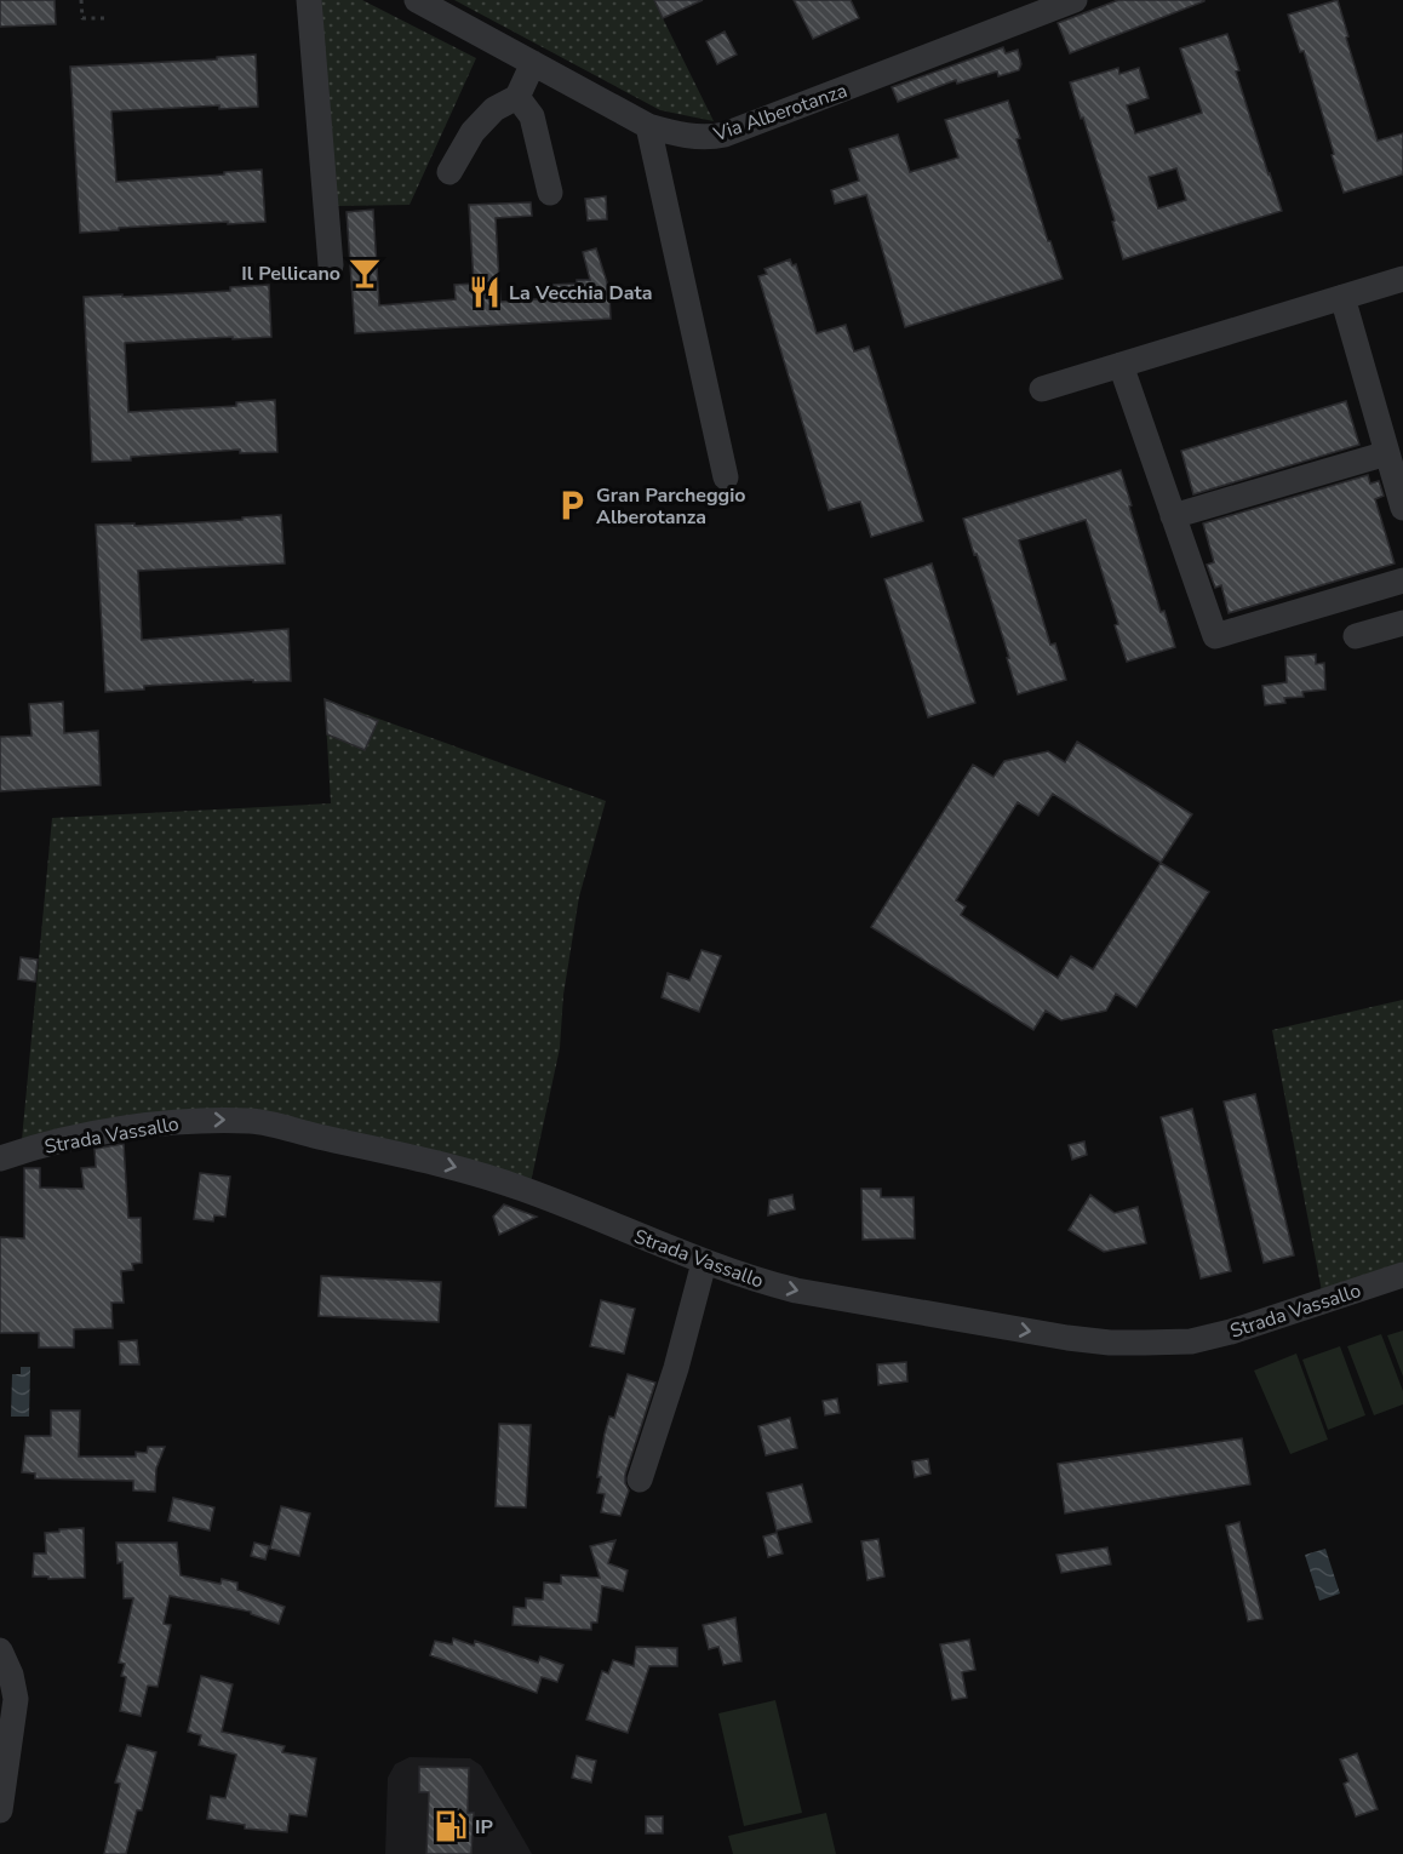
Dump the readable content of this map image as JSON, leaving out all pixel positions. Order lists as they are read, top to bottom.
{
  "streets": {
    "street": ["Via Alberotanza", "Strada Vassallo"]
  },
  "one_way": ["Strada Vassallo"],
  "places": {
    "bar": ["Il Pellicano"],
    "restaurant": ["La Vecchia Data"],
    "parking": ["Gran Parcheggio Alberotanza"],
    "fuel station": ["IP"]
  }
}
